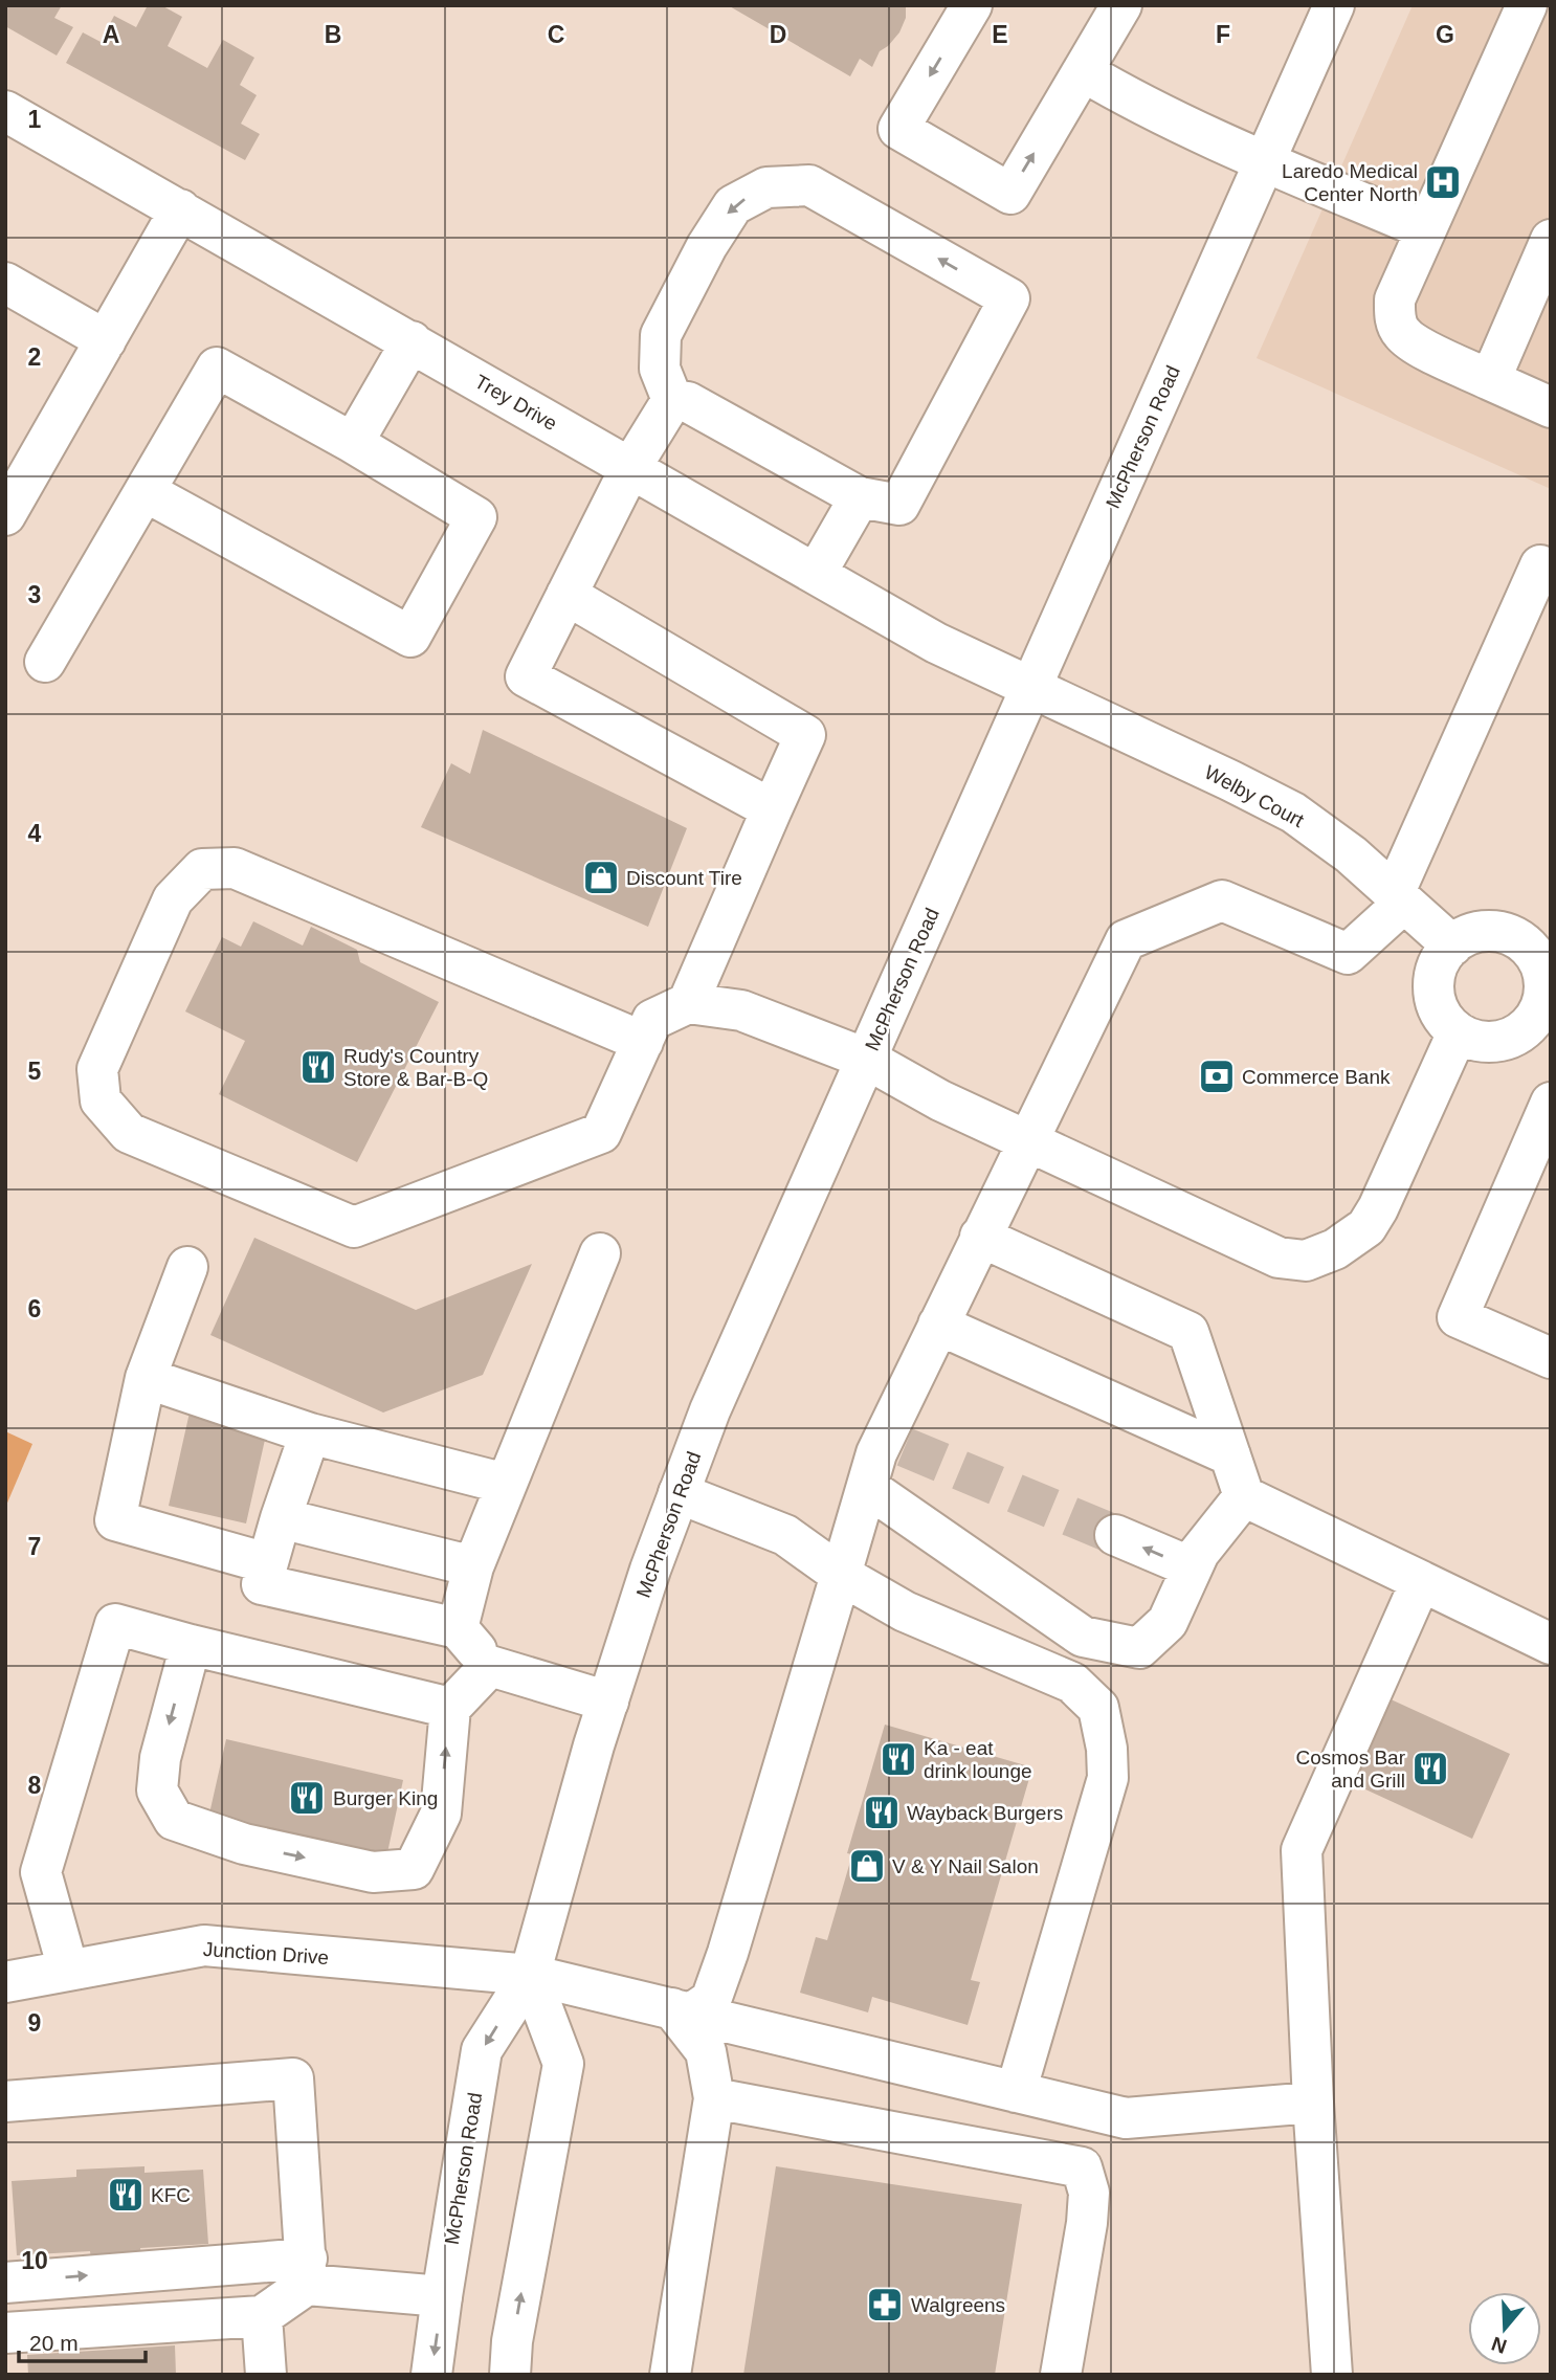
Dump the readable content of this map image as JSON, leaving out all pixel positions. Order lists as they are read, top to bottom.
{
  "streets": {
    "main road": [
      "Trey Drive",
      "McPherson Road",
      "Welby Court",
      "Junction Drive"
    ]
  },
  "crossings": [
    ["Trey Drive", "McPherson Road"],
    ["Trey Drive", "Welby Court"],
    ["McPherson Road", "Welby Court"],
    ["McPherson Road", "Junction Drive"]
  ],
  "places": {
    "hospital": ["Laredo Medical Center North"],
    "shop": ["Discount Tire", "V & Y Nail Salon"],
    "restaurant": [
      "Rudy's Country Store & Bar-B-Q",
      "Ka - eat drink lounge",
      "Cosmos Bar and Grill",
      "Burger King",
      "Wayback Burgers",
      "KFC"
    ],
    "bank": ["Commerce Bank"],
    "pharmacy": ["Walgreens"]
  },
  "scale_bar": "20 m",
  "north": "bottom",
  "grid": {
    "columns": [
      "A",
      "B",
      "C",
      "D",
      "E",
      "F",
      "G"
    ],
    "rows": [
      "1",
      "2",
      "3",
      "4",
      "5",
      "6",
      "7",
      "8",
      "9",
      "10"
    ]
  }
}
